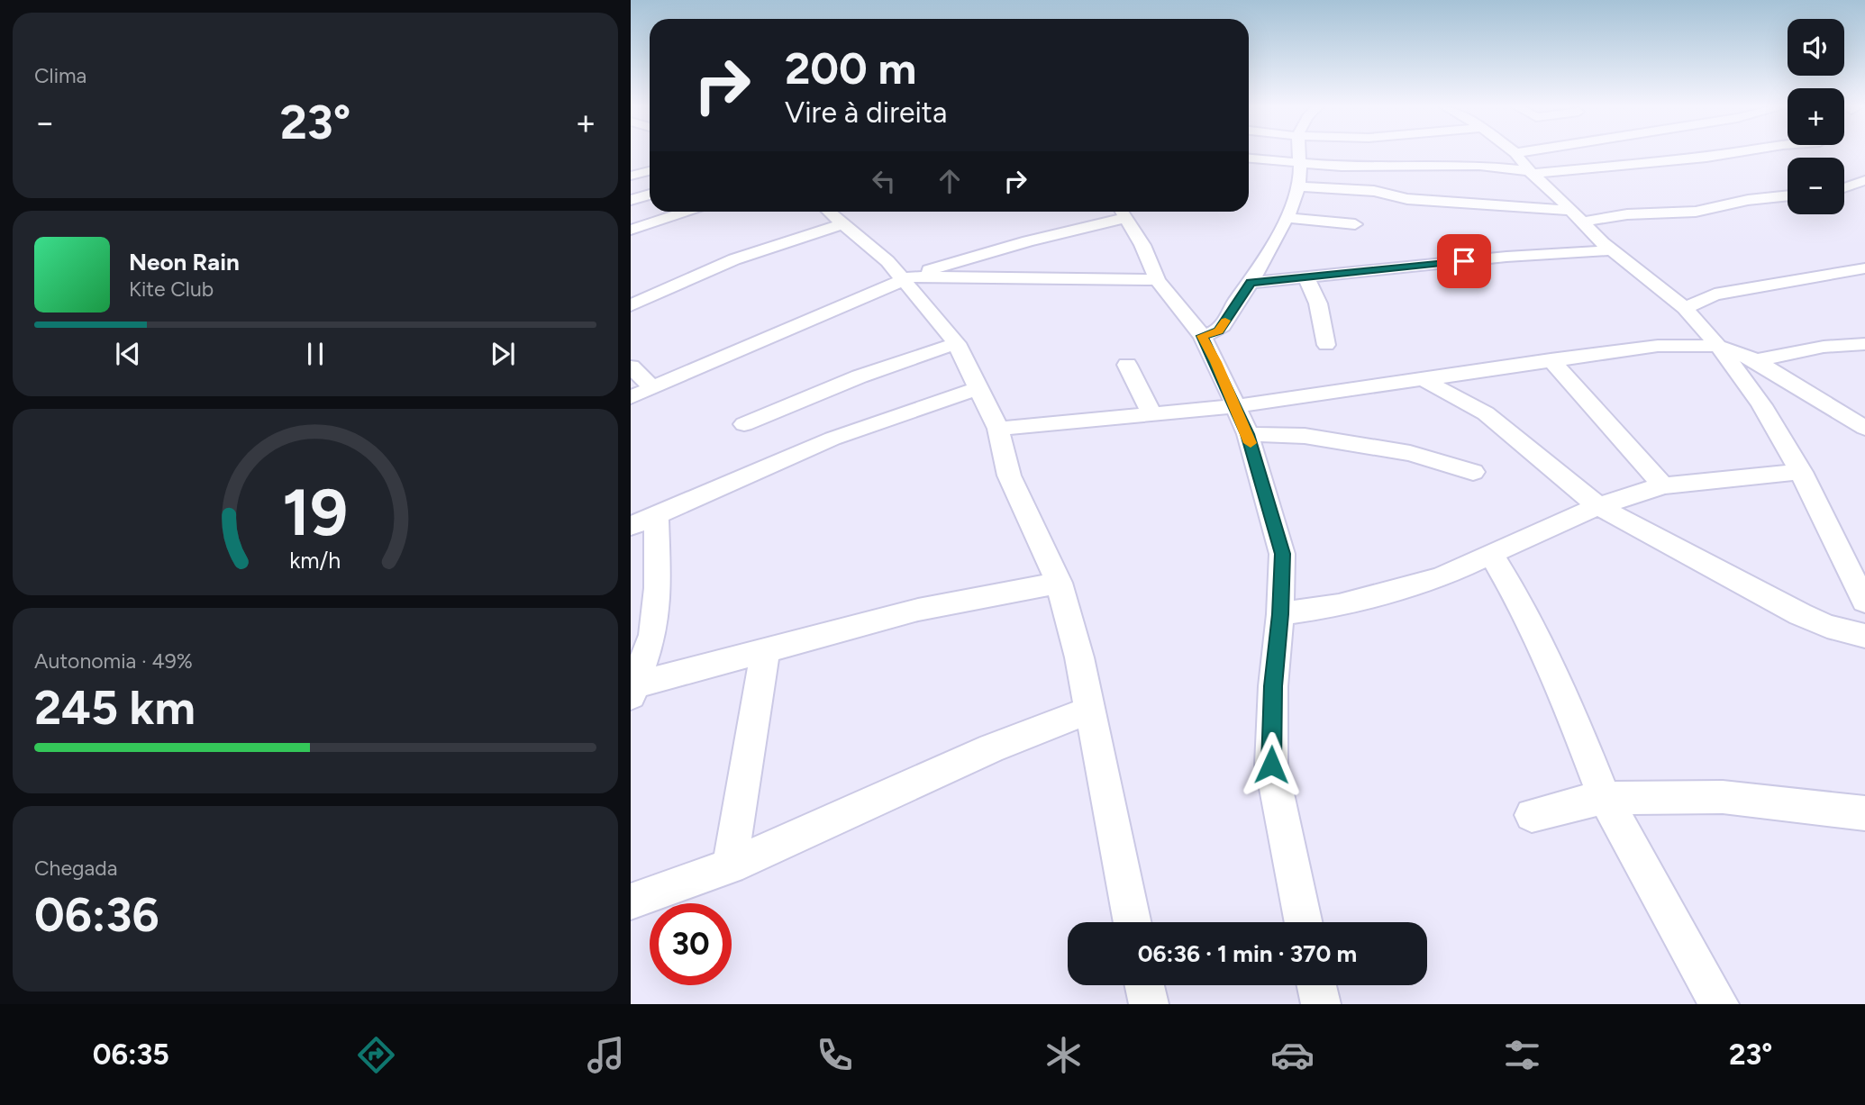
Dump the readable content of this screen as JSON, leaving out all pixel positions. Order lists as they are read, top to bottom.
{
  "page": {
    "tile": [
      "Clima",
      ["Autonomia · 49%", "245 km"],
      ["Chegada", "06:36"]
    ],
    "map_buttons": ["+", "−"],
    "turn": ["200 m", "Vire à direita"],
    "heat": ["−", "23°", "+"],
    "song": ["Neon Rain", "Kite Club"],
    "limit": "30",
    "trip": "06:36 · 1 min · 370 m",
    "tabs": ["06:35", "23°"],
    "gauge": ["19", "km/h"]
  }
}
